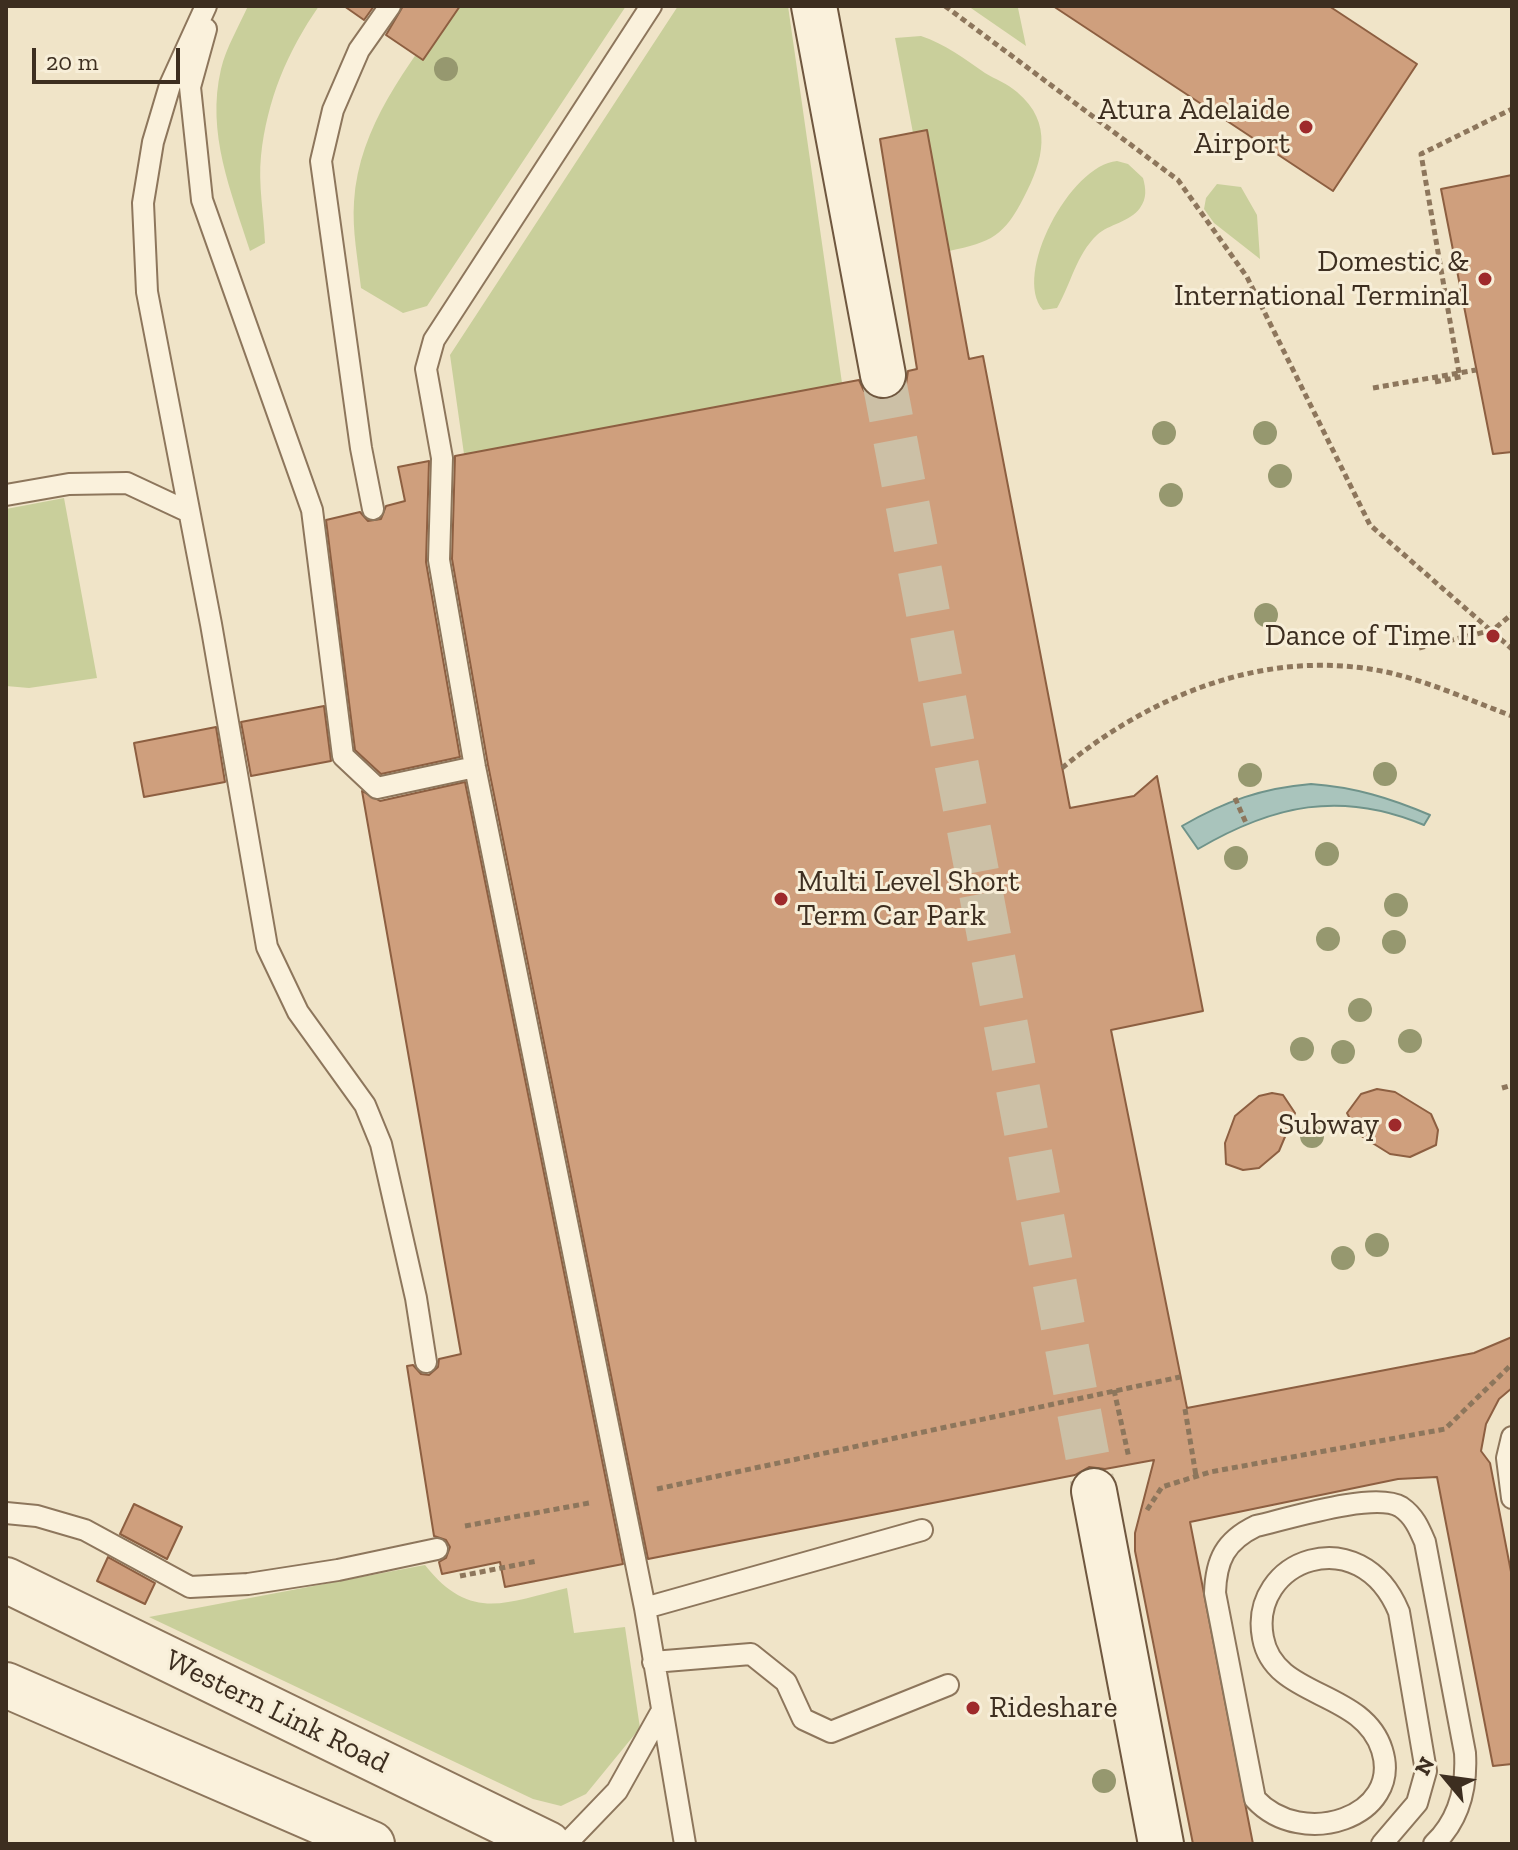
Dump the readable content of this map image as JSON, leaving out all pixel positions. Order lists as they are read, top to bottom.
{
  "streets": {
    "street": ["Western Link Road"]
  },
  "places": [
    "Atura Adelaide Airport",
    "Domestic & International Terminal",
    "Dance of Time II",
    "Multi Level Short Term Car Park",
    "Subway",
    "Rideshare"
  ],
  "scale_bar": "20 m",
  "north": "top left"
}
